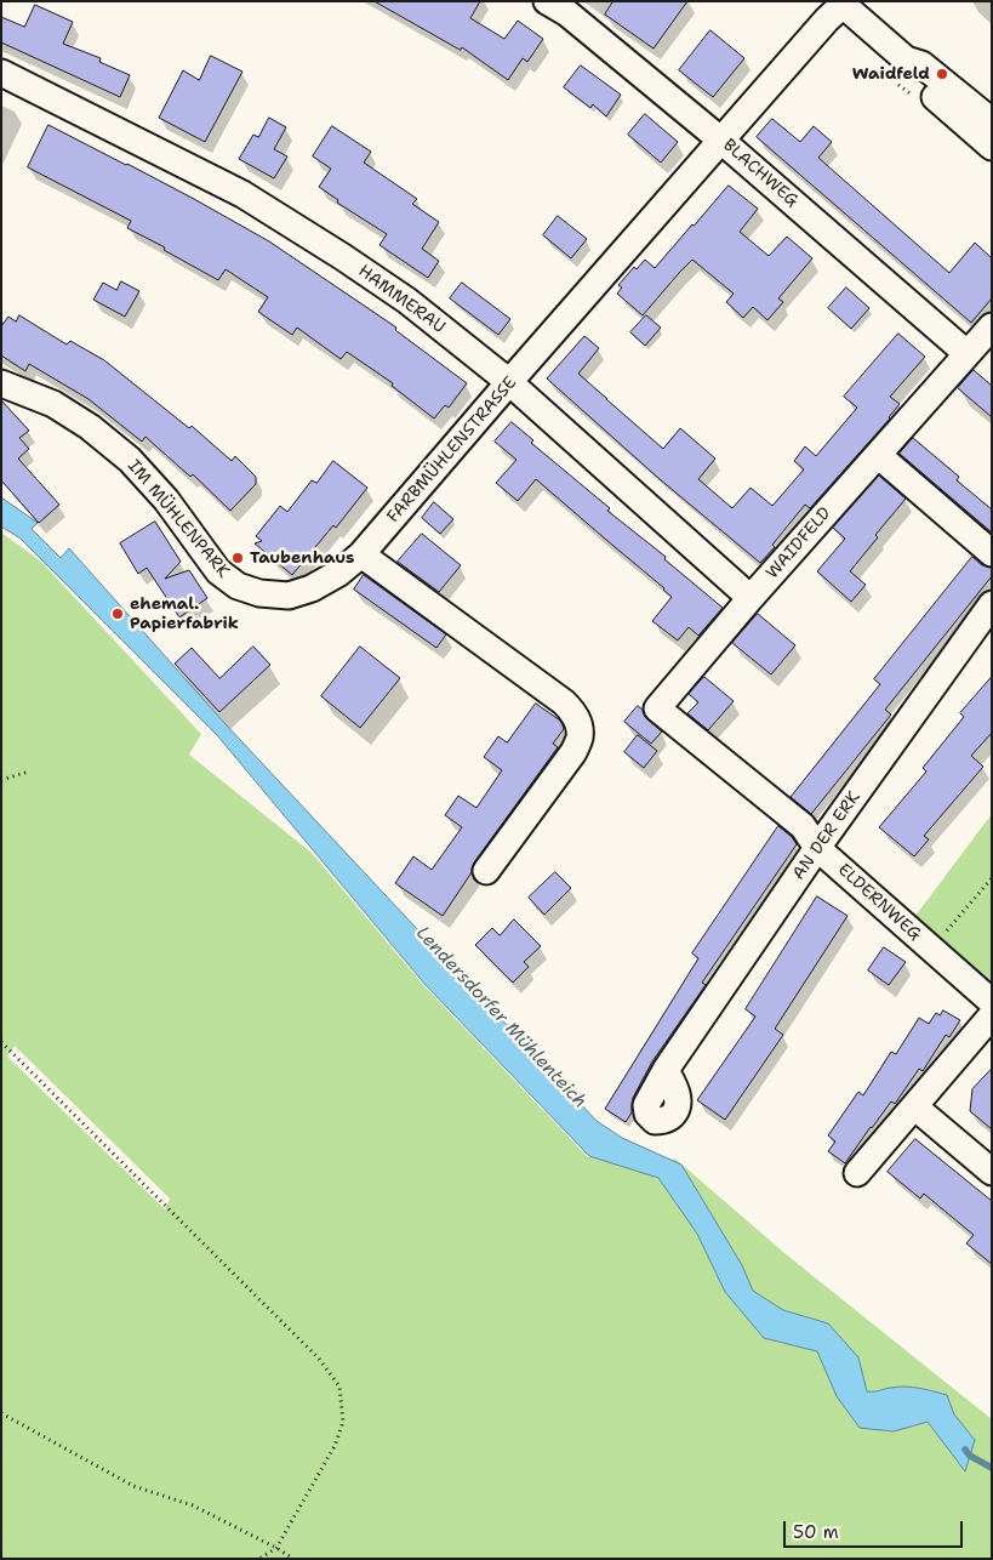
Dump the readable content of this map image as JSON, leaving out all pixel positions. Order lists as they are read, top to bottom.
{
  "streets": {
    "street": [
      "BLACHWEG",
      "HAMMERAU",
      "FARBMÜHLENSTRASSE",
      "IM MÜHLENPARK",
      "WAIDFELD",
      "AN DER ERK",
      "ELDERNWEG"
    ]
  },
  "crossings": [
    ["BLACHWEG", "FARBMÜHLENSTRASSE"],
    ["BLACHWEG", "WAIDFELD"],
    ["HAMMERAU", "FARBMÜHLENSTRASSE"],
    ["HAMMERAU", "WAIDFELD"],
    ["FARBMÜHLENSTRASSE", "IM MÜHLENPARK"],
    ["WAIDFELD", "ELDERNWEG"],
    ["AN DER ERK", "ELDERNWEG"]
  ],
  "water": ["Lendersdorfer Mühlenteich"],
  "places": ["Waidfeld", "Taubenhaus", "ehemal. Papierfabrik"],
  "scale_bar": "50 m"
}
